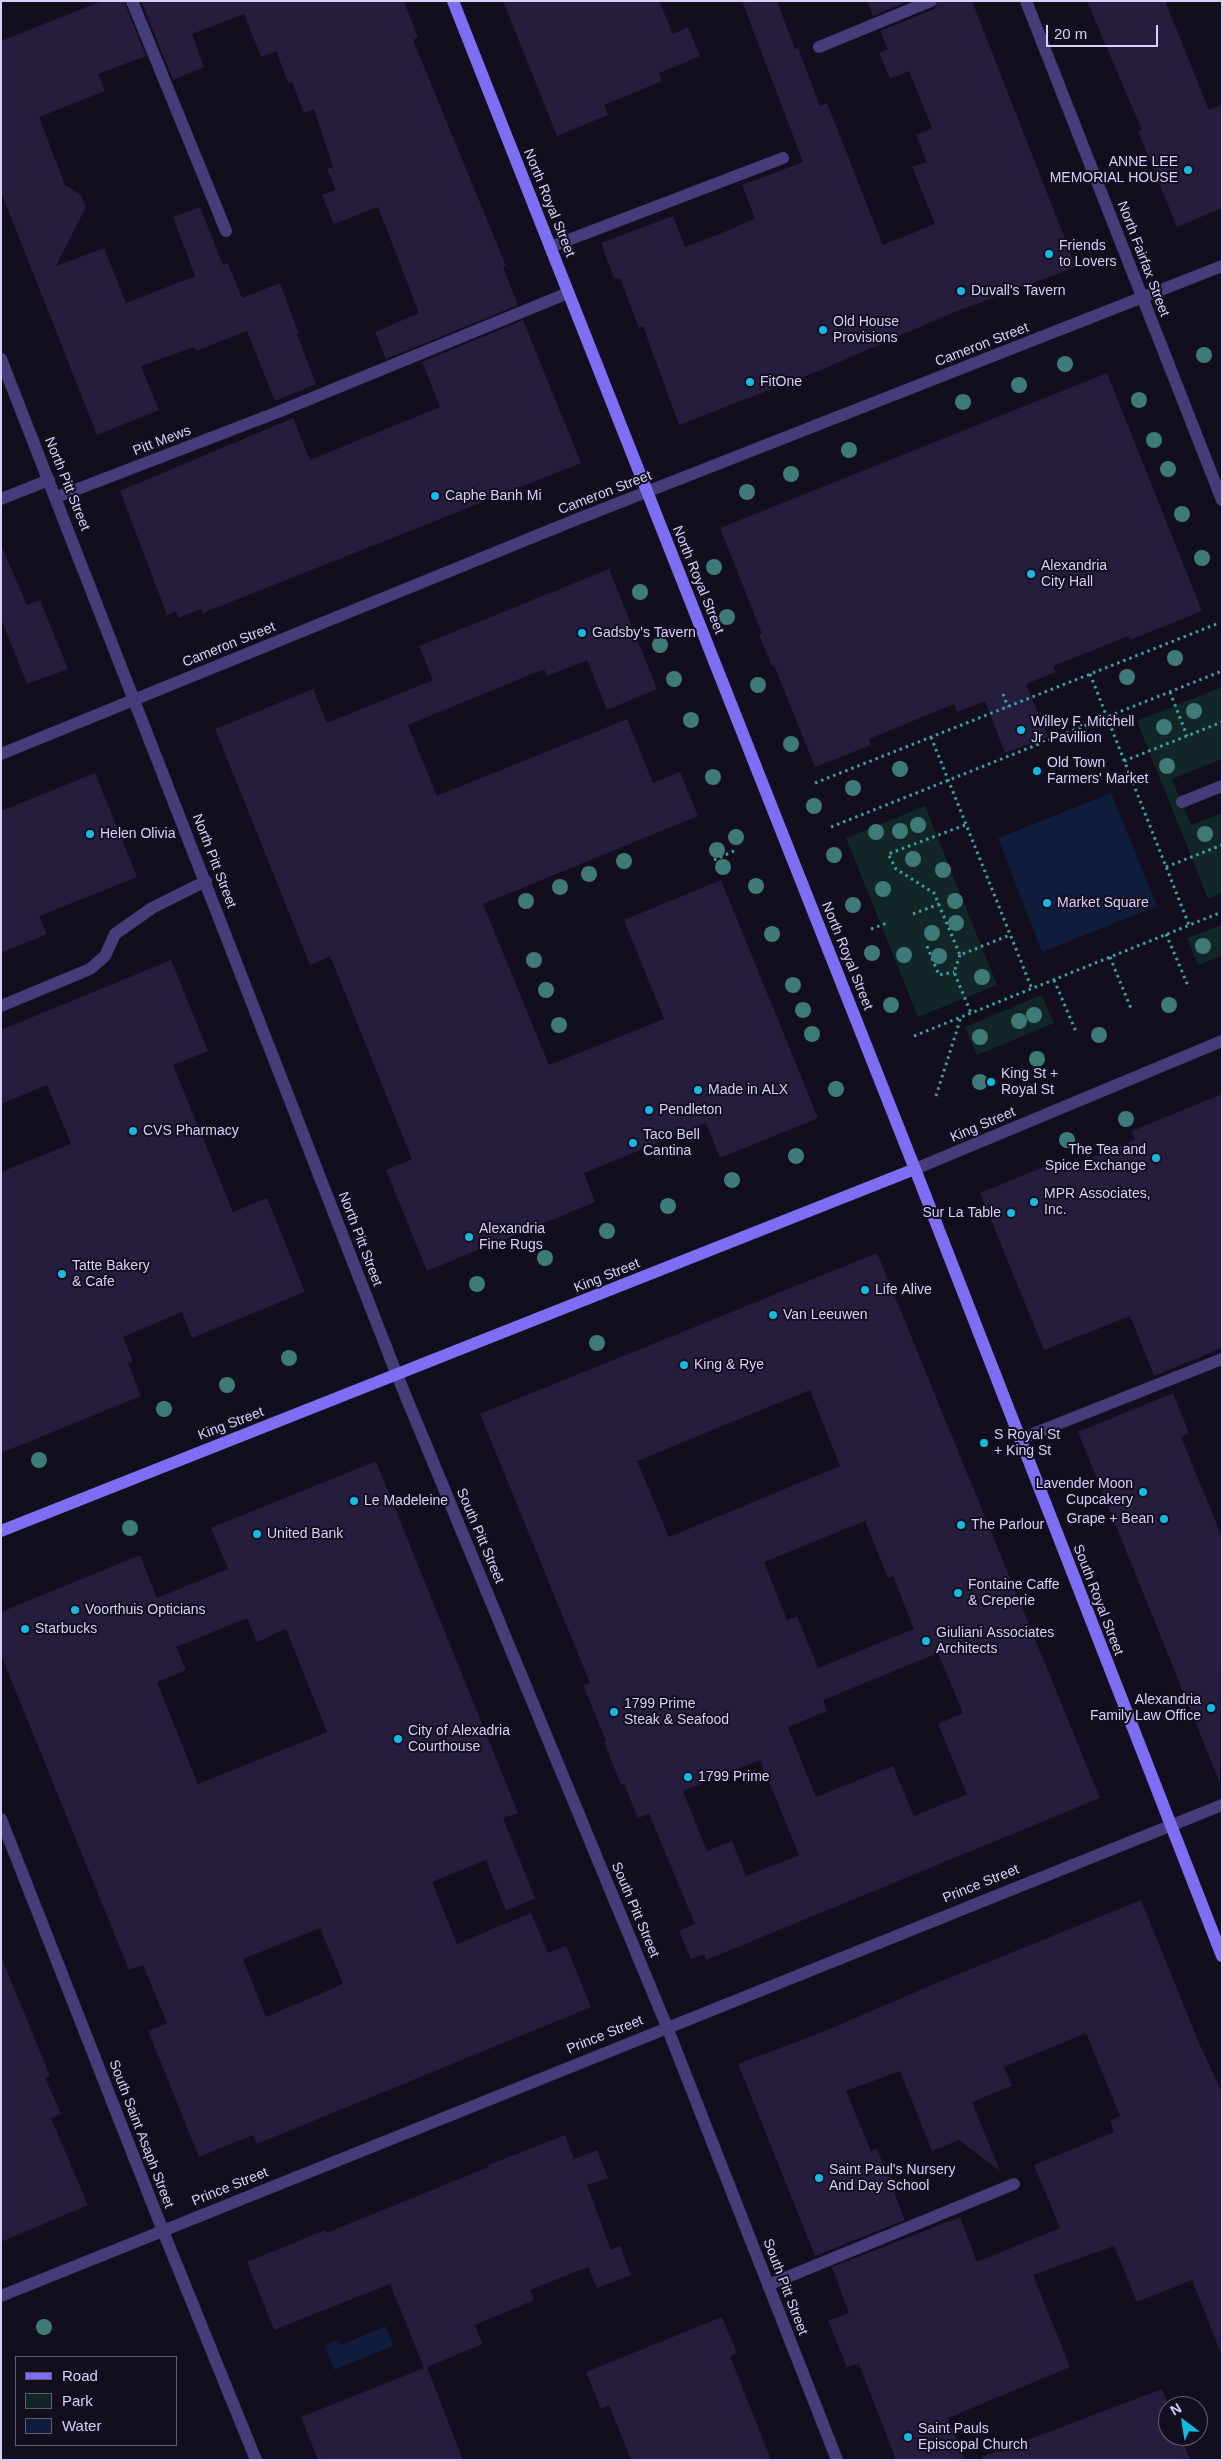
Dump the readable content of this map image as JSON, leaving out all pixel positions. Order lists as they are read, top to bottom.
{
  "streets": {
    "main road": ["North Royal Street", "King Street", "South Royal Street"],
    "street": [
      "North Fairfax Street",
      "Cameron Street",
      "Pitt Mews",
      "North Pitt Street",
      "South Pitt Street",
      "Prince Street",
      "South Saint Asaph Street"
    ]
  },
  "crossings": [
    ["North Royal Street", "Cameron Street"],
    ["North Royal Street", "Pitt Mews"],
    ["North Royal Street", "King Street"],
    ["North Royal Street", "South Royal Street"],
    ["North Fairfax Street", "Cameron Street"],
    ["Cameron Street", "North Pitt Street"],
    ["Pitt Mews", "North Pitt Street"],
    ["North Pitt Street", "King Street"],
    ["North Pitt Street", "South Pitt Street"],
    ["King Street", "South Pitt Street"],
    ["King Street", "South Royal Street"],
    ["South Pitt Street", "Prince Street"],
    ["South Royal Street", "Prince Street"],
    ["Prince Street", "South Saint Asaph Street"]
  ],
  "places": [
    "ANNE LEE MEMORIAL HOUSE",
    "Friends to Lovers",
    "Duvall's Tavern",
    "Old House Provisions",
    "FitOne",
    "Caphe Banh Mi",
    "Alexandria City Hall",
    "Gadsby's Tavern",
    "Willey F. Mitchell Jr. Pavillion",
    "Old Town Farmers' Market",
    "Helen Olivia",
    "Market Square",
    "King St + Royal St",
    "Made in ALX",
    "Pendleton",
    "CVS Pharmacy",
    "Taco Bell Cantina",
    "The Tea and Spice Exchange",
    "MPR Associates, Inc.",
    "Sur La Table",
    "Alexandria Fine Rugs",
    "Tatte Bakery & Cafe",
    "Life Alive",
    "Van Leeuwen",
    "King & Rye",
    "S Royal St + King St",
    "Lavender Moon Cupcakery",
    "Le Madeleine",
    "Grape + Bean",
    "The Parlour",
    "United Bank",
    "Fontaine Caffe & Creperie",
    "Voorthuis Opticians",
    "Starbucks",
    "Giuliani Associates Architects",
    "Alexandria Family Law Office",
    "1799 Prime Steak & Seafood",
    "City of Alexadria Courthouse",
    "1799 Prime",
    "Saint Paul's Nursery And Day School",
    "Saint Pauls Episcopal Church"
  ],
  "legend": ["Road", "Park", "Water"],
  "scale_bar": "20 m",
  "north": "top left"
}
